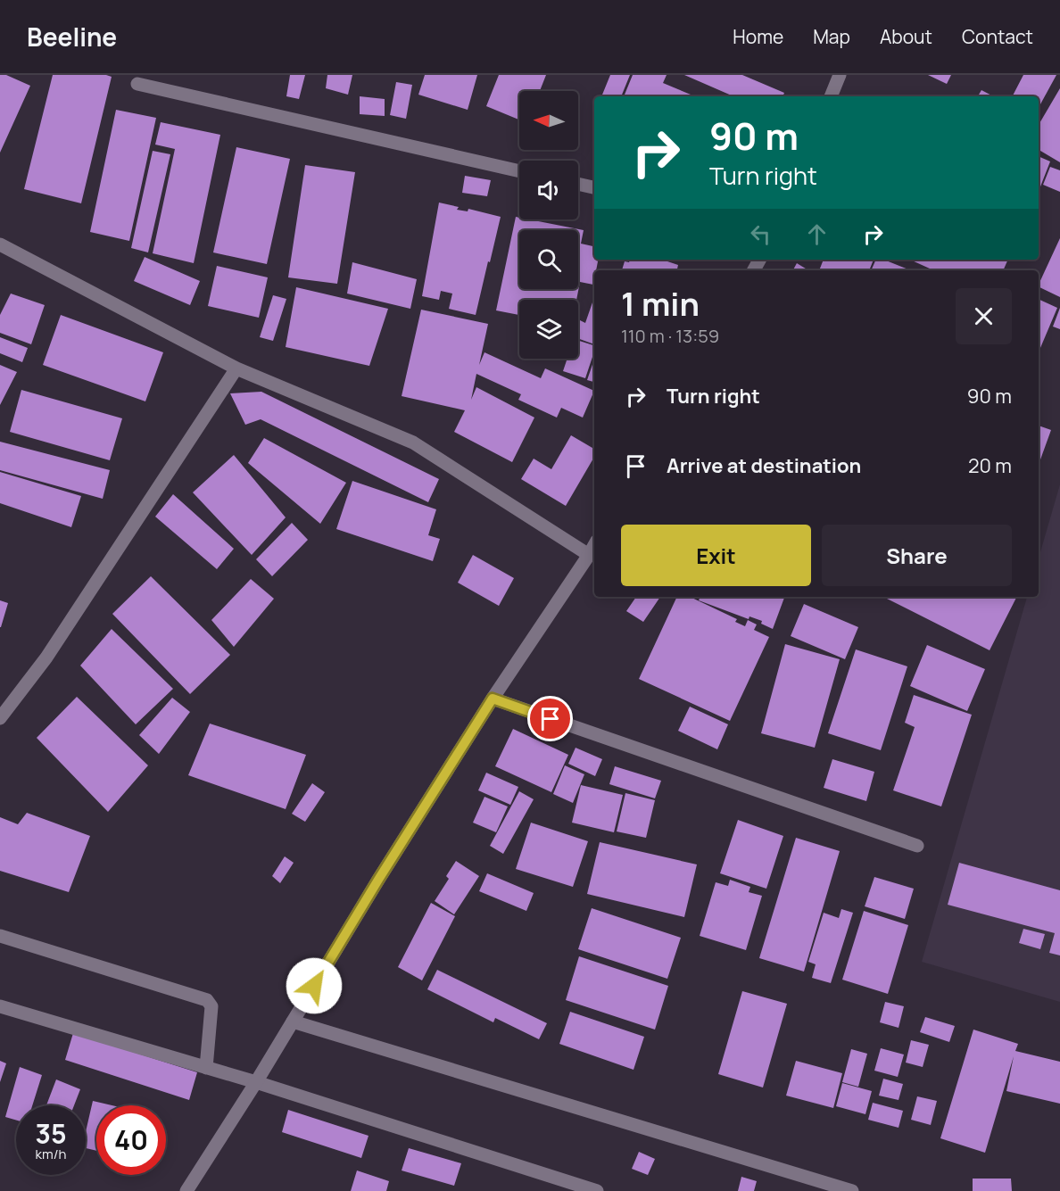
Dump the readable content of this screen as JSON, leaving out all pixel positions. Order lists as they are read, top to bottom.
{
  "north": "left",
  "page": {
    "header": "Beeline",
    "nav": [
      "Home",
      "Map",
      "About",
      "Contact"
    ],
    "turn": ["90 m", "Turn right"],
    "heading": ["1 min", "110 m · 13:59"],
    "list": [
      {
        "name": "Turn right",
        "value": "90 m"
      },
      {
        "name": "Arrive at destination",
        "value": "20 m"
      }
    ],
    "buttons": ["Exit", "Share"],
    "speed": "35 km/h",
    "limit": "40"
  }
}
